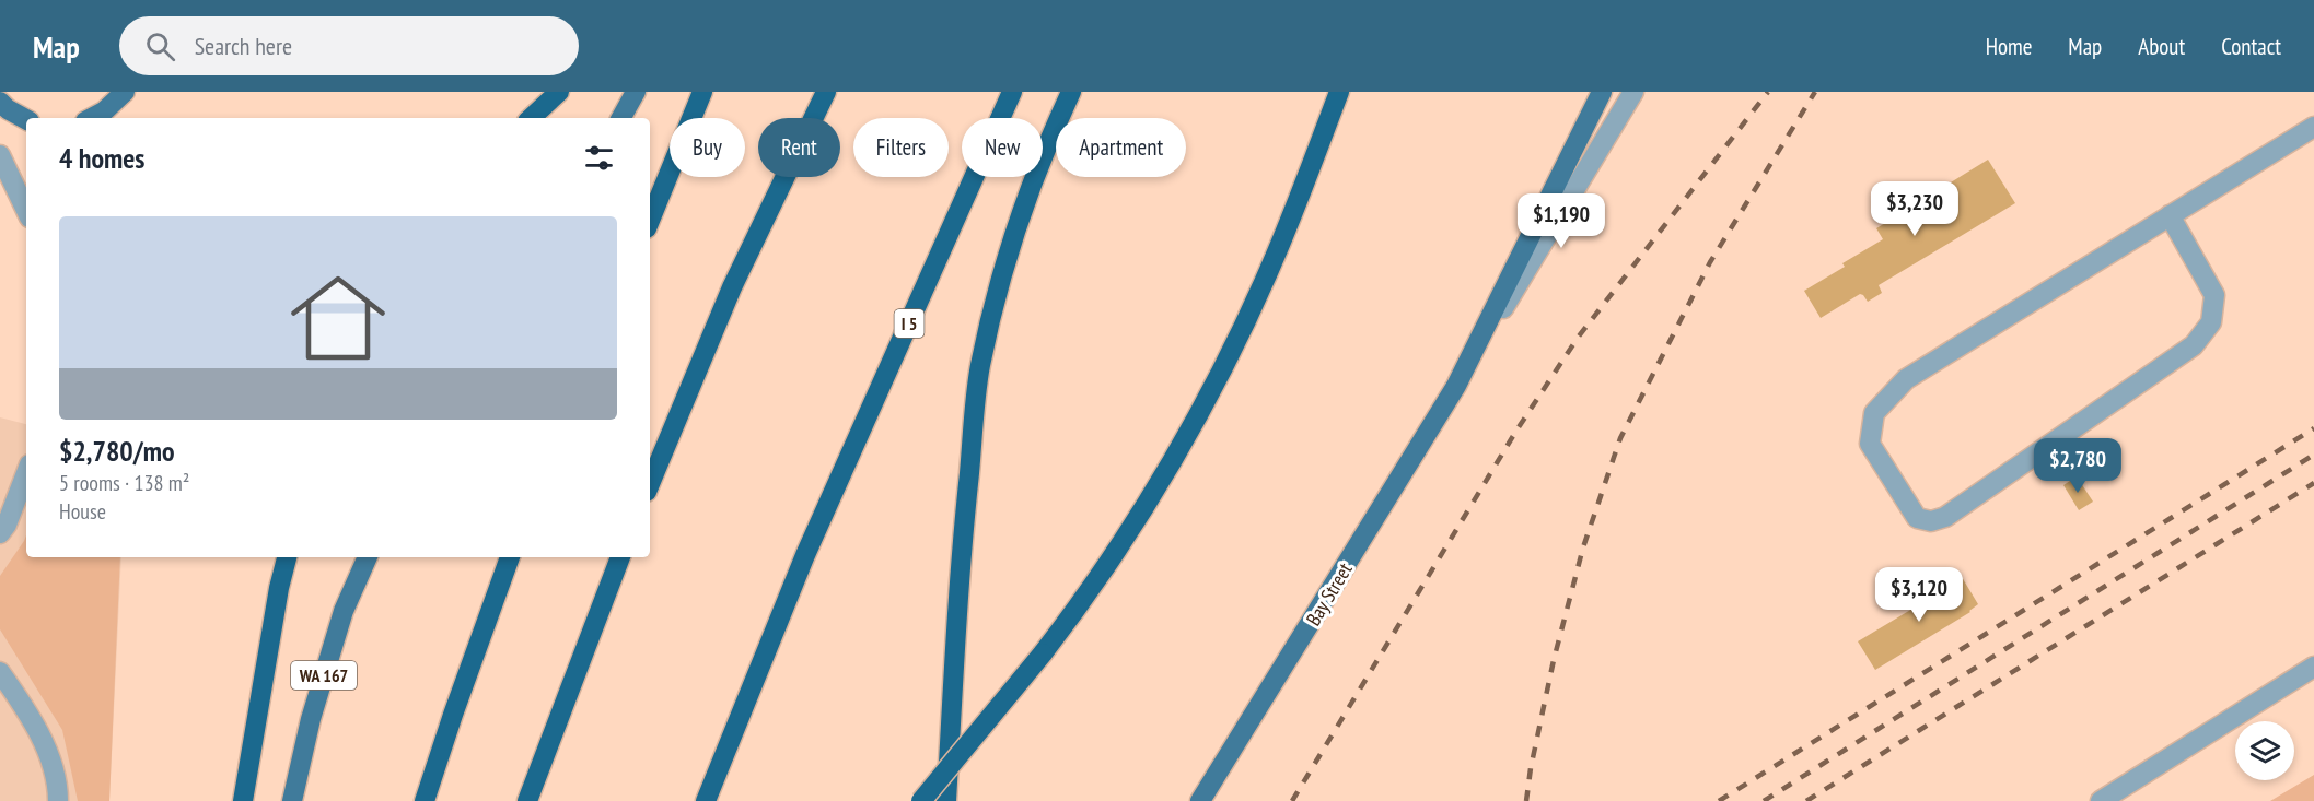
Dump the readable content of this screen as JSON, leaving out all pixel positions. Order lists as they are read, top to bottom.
{
  "streets": {
    "highway": ["I 5"],
    "main road": ["Bay Street", "WA 167"]
  },
  "page": {
    "header": "Map",
    "search": "Search here",
    "nav": [
      "Home",
      "Map",
      "About",
      "Contact"
    ],
    "chip": [
      "Buy",
      "Rent",
      "Filters",
      "New",
      "Apartment"
    ],
    "heading": "4 homes",
    "price": [
      "$3,230",
      "$1,190",
      "$2,780",
      "$3,120"
    ],
    "list": [
      {
        "name": "$2,780/mo",
        "note": "5 rooms · 138 m² · House"
      }
    ]
  }
}
